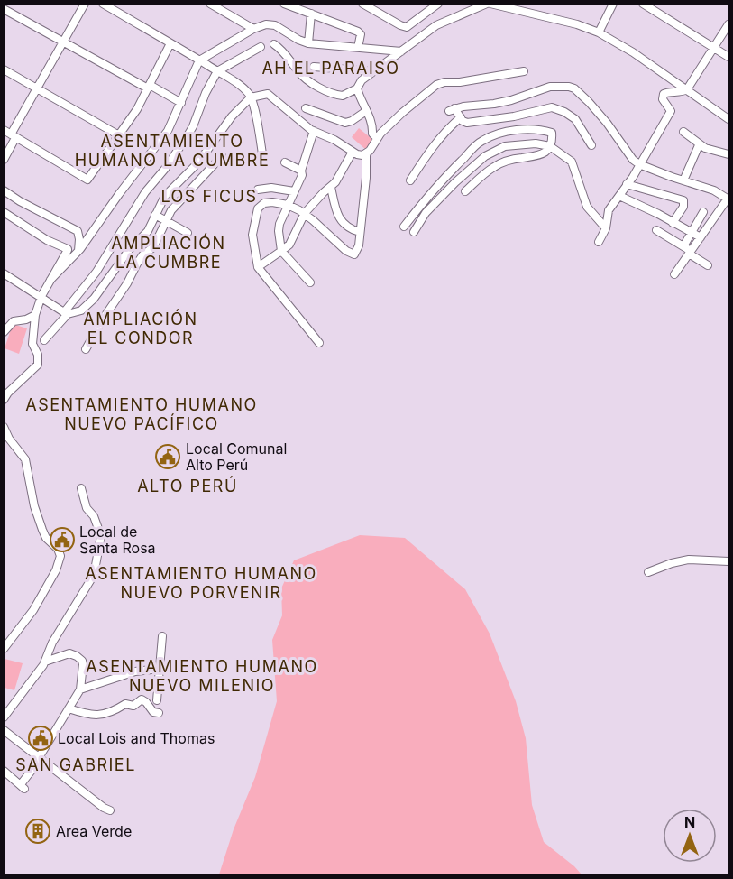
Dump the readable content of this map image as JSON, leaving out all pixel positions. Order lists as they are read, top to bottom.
{
  "districts": [
    "AH EL PARAISO",
    "ASENTAMIENTO HUMANO LA CUMBRE",
    "LOS FICUS",
    "AMPLIACIÓN LA CUMBRE",
    "AMPLIACIÓN EL CONDOR",
    "ASENTAMIENTO HUMANO NUEVO PACÍFICO",
    "ALTO PERÚ",
    "ASENTAMIENTO HUMANO NUEVO PORVENIR",
    "ASENTAMIENTO HUMANO NUEVO MILENIO",
    "SAN GABRIEL"
  ],
  "places": {
    "public building": ["Local Comunal Alto Perú", "Local de Santa Rosa", "Local Lois and Thomas"],
    "building": ["Area Verde"]
  },
  "north": "top"
}
